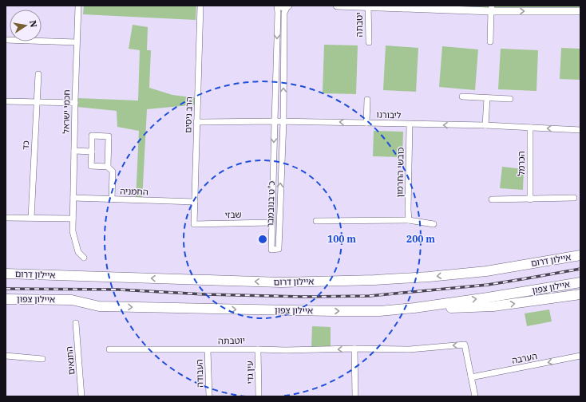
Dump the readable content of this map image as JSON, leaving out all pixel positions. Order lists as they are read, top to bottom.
{
  "streets": {
    "highway": ["איילון דרום", "איילון צפון"],
    "street": [
      "יטבתה",
      "חכמי ישראל",
      "הרב ניסים",
      "ליבורנו",
      "כד",
      "הכרמל",
      "כובשי החרמון",
      "החמניה",
      "כ\"ט בנובמבר",
      "שבזי",
      "יוטבתה",
      "הערבה",
      "התנאים",
      "עין גדי",
      "העבודה"
    ]
  },
  "crossings": [
    ["חכמי ישראל", "החמניה"],
    ["הרב ניסים", "ליבורנו"],
    ["הרב ניסים", "החמניה"],
    ["הרב ניסים", "שבזי"],
    ["ליבורנו", "הכרמל"],
    ["ליבורנו", "כובשי החרמון"],
    ["ליבורנו", "כ\"ט בנובמבר"],
    ["כ\"ט בנובמבר", "שבזי"],
    ["יוטבתה", "הערבה"],
    ["יוטבתה", "עין גדי"],
    ["יוטבתה", "העבודה"]
  ],
  "one_way": ["ליבורנו", "יוטבתה", "הערבה"],
  "north": "right",
  "rings": ["100 m", "200 m"]
}
